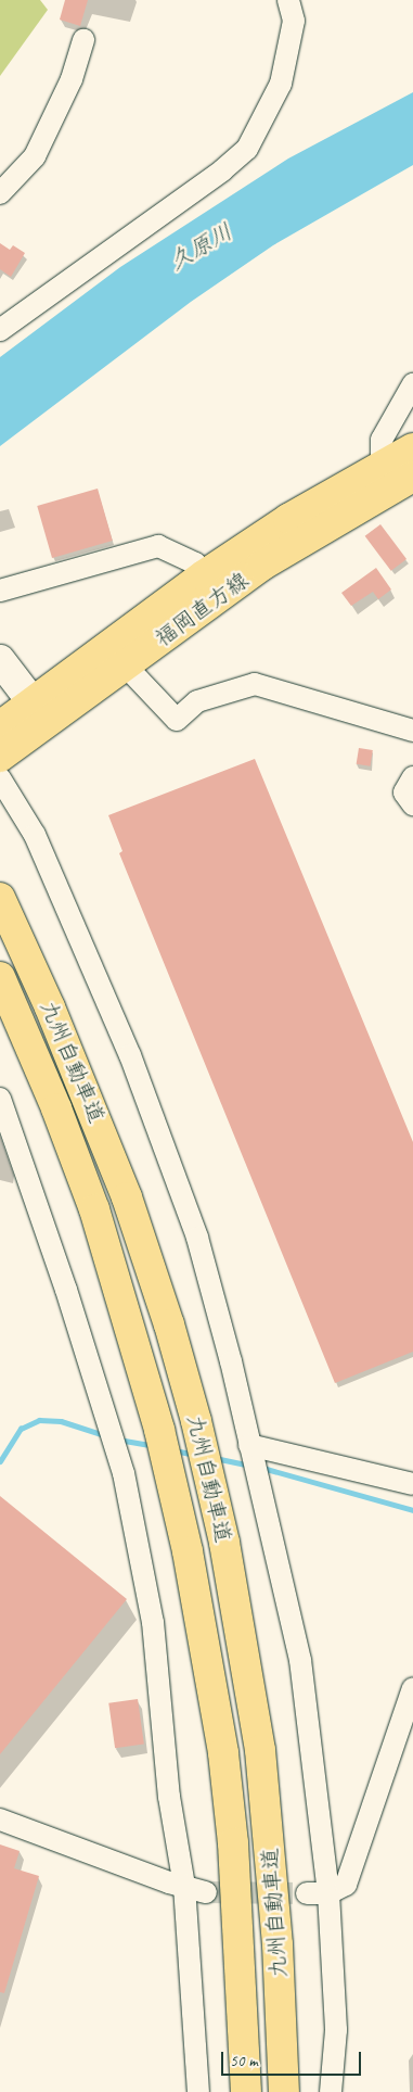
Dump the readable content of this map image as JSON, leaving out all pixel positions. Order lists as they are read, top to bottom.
{
  "streets": {
    "main road": ["福岡直方線", "九州自動車道"]
  },
  "water": ["久原川"],
  "scale_bar": "50 m"
}
